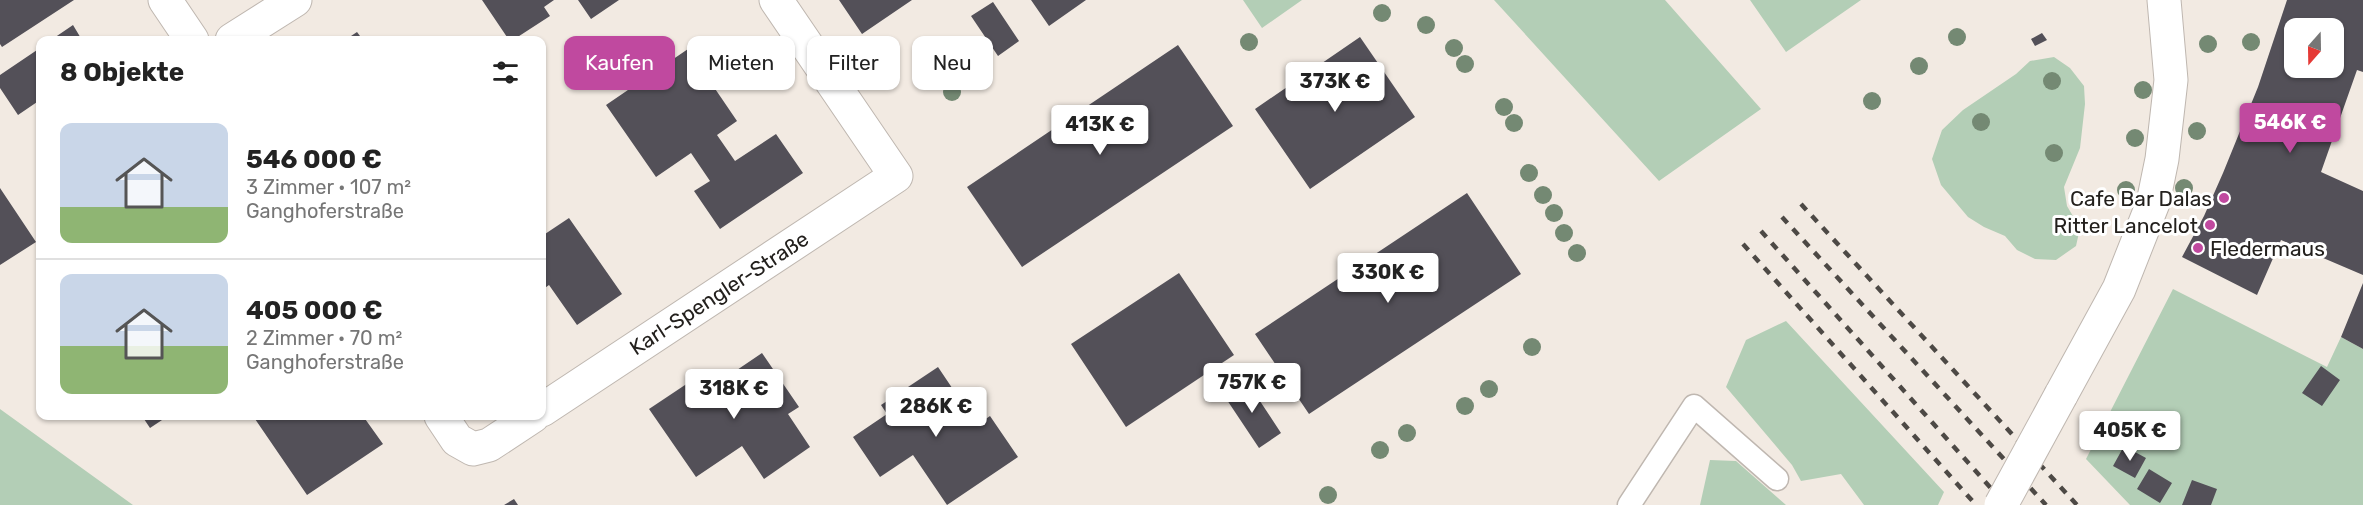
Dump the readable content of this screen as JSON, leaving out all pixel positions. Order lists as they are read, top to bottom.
{
  "streets": {
    "street": ["Karl-Spengler-Straße"]
  },
  "places": ["Cafe Bar Dalas", "Ritter Lancelot", "Fledermaus"],
  "north": "bottom",
  "page": {
    "chip": [
      "Kaufen",
      "Mieten",
      "Filter",
      "Neu"
    ],
    "heading": "8 Objekte",
    "price": [
      "373K €",
      "546K €",
      "413K €",
      "330K €",
      "757K €",
      "318K €",
      "286K €",
      "405K €"
    ],
    "list": [
      {
        "name": "546 000 €",
        "note": "3 Zimmer · 107 m² · Ganghoferstraße"
      },
      {
        "name": "405 000 €",
        "note": "2 Zimmer · 70 m² · Ganghoferstraße"
      }
    ]
  }
}
